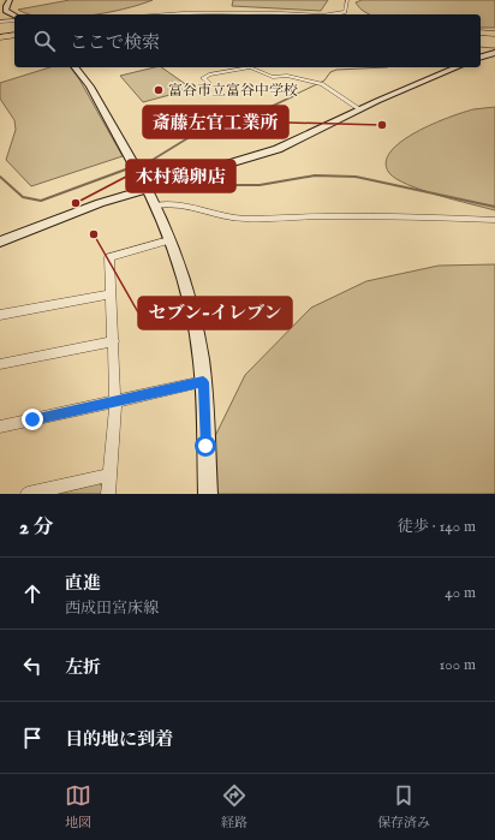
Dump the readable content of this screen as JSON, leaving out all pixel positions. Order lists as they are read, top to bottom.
{
  "places": [
    "富谷市立富谷中学校",
    "斎藤左官工業所",
    "木村鶏卵店",
    "セブン-イレブン"
  ],
  "page": {
    "search": "ここで検索",
    "heading": ["2 分", "徒歩 · 140 m"],
    "list": [
      ["直進", "西成田宮床線", "40 m"],
      ["左折", "100 m"],
      "目的地に到着"
    ],
    "nav": ["地図", "経路", "保存済み"]
  }
}
